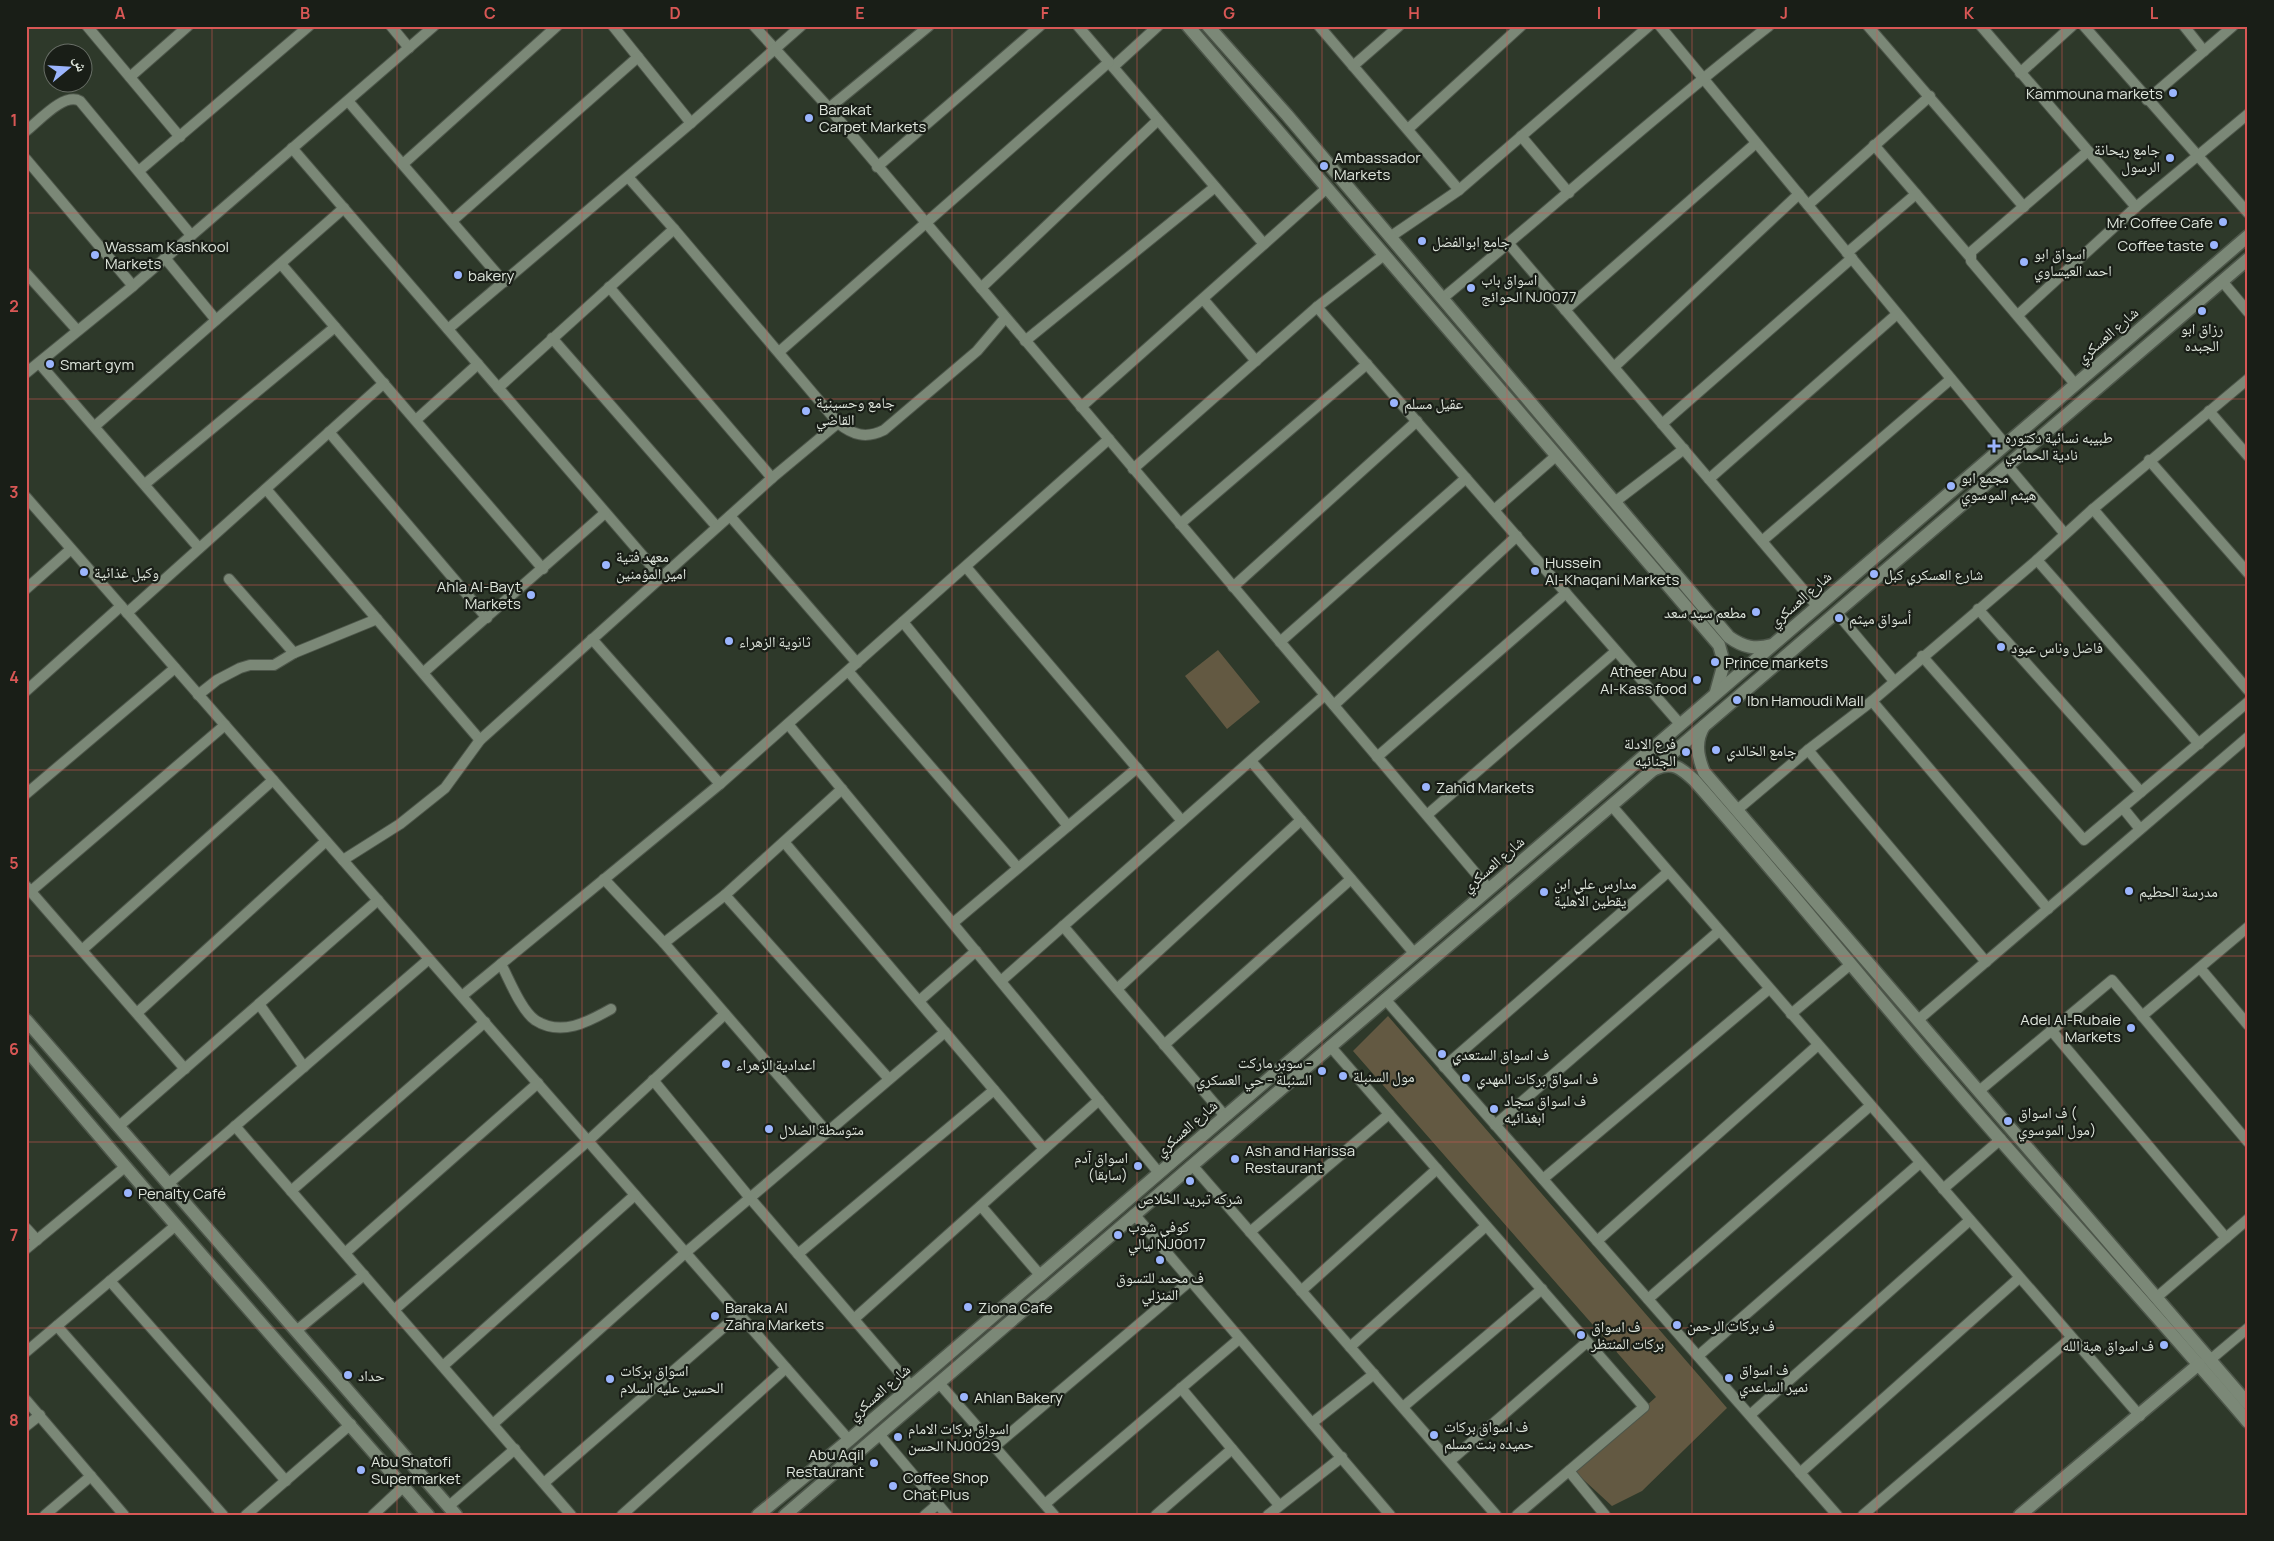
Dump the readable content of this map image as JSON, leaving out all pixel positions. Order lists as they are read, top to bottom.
{
  "streets": {
    "main road": ["شارع العسكري"]
  },
  "places": {
    "other": [
      "Kammouna markets",
      "Barakat Carpet Markets",
      "جامع ريحانة الرسول",
      "Ambassador Markets",
      "Mr. Coffee Cafe",
      "جامع ابوالفضل",
      "Coffee taste",
      "Wassam Kashkool Markets",
      "اسواق ابو احمد العيساوي",
      "bakery",
      "اسواق باب الحوائج NJ0077",
      "رزاق ابو الجبده",
      "Smart gym",
      "عقيل مسلم",
      "جامع وحسينية القاضي",
      "مجمع ابو هيثم الموسوي",
      "معهد فتية امير المؤمنين",
      "Hussein Al-Khaqani Markets",
      "وكيل غذائية",
      "شارع العسكري كبل",
      "Ahla Al-Bayt Markets",
      "مطعم سيد سعد",
      "أسواق ميثم",
      "ثانوية الزهراء",
      "فاضل وناس عبود",
      "Prince markets",
      "Atheer Abu Al-Kass food",
      "Ibn Hamoudi Mall",
      "جامع الخالدي",
      "فرع الادلة الجنائيه",
      "Zahid Markets",
      "مدرسة الحطيم",
      "مدارس علي ابن يقطين الاهلية",
      "Adel Al-Rubaie Markets",
      "ف اسواق الستعدي",
      "اعدادية الزهراء",
      "سوبر ماركت - السنبلة - حي العسكري",
      "مول السنبلة",
      "ف اسواق بركات المهدي",
      "ف اسواق سجاد ابغذائيه",
      "ف اسواق ( مول الموسوي)",
      "متوسطة الضلال",
      "Ash and Harissa Restaurant",
      "اسواق آدم (سابقا)",
      "شركه تبريد الخلاص",
      "Penalty Café",
      "كوفي شوب ليالي NJ0017",
      "ف محمد للتسوق المنزلي",
      "Ziona Cafe",
      "Baraka Al Zahra Markets",
      "ف بركات الرحمن",
      "ف اسواق بركات المنتظر",
      "ف اسواق هبة الله",
      "حداد",
      "ف اسواق نمير الساعدي",
      "اسواق بركات الحسين عليه السلام",
      "Ahlan Bakery",
      "ف اسواق بركات حميده بنت مسلم",
      "اسواق بركات الامام الحسن NJ0029",
      "Abu Aqil Restaurant",
      "Abu Shatofi Supermarket",
      "Coffee Shop Chat Plus"
    ],
    "health": ["طبيبه نسائية دكتوره نادية الحمامي"]
  },
  "north": "right",
  "grid": {
    "columns": [
      "A",
      "B",
      "C",
      "D",
      "E",
      "F",
      "G",
      "H",
      "I",
      "J",
      "K",
      "L"
    ],
    "rows": [
      "1",
      "2",
      "3",
      "4",
      "5",
      "6",
      "7",
      "8"
    ]
  }
}
